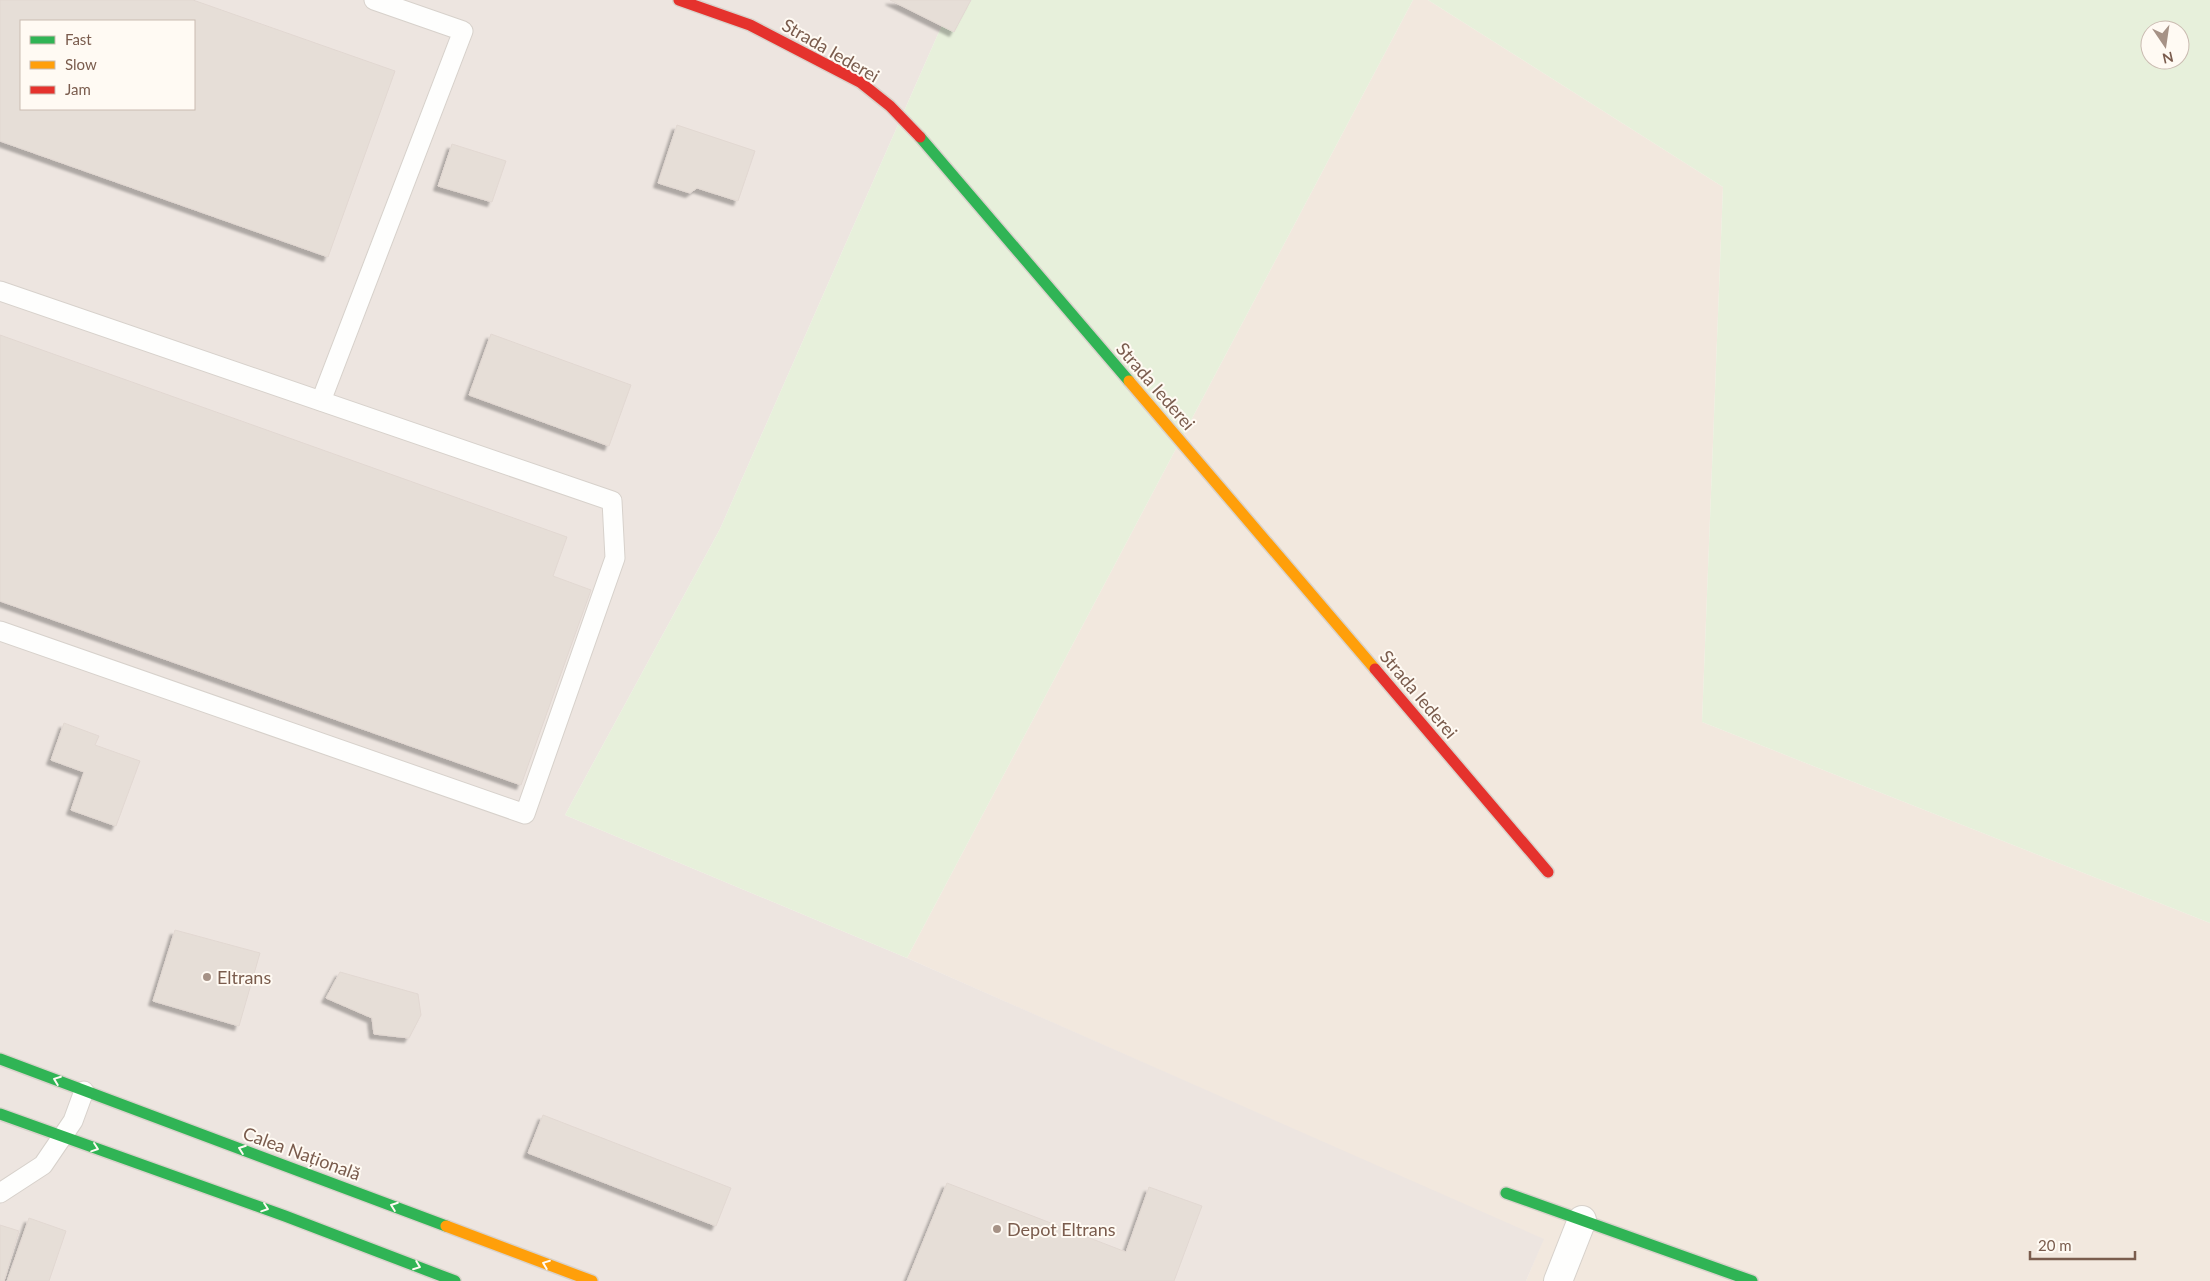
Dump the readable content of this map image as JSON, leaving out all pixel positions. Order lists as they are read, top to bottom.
{
  "streets": {
    "street": ["Strada Iederei", "Calea Națională"]
  },
  "places": ["Eltrans", "Depot Eltrans"],
  "legend": ["Fast", "Slow", "Jam"],
  "scale_bar": "20 m",
  "north": "bottom"
}
